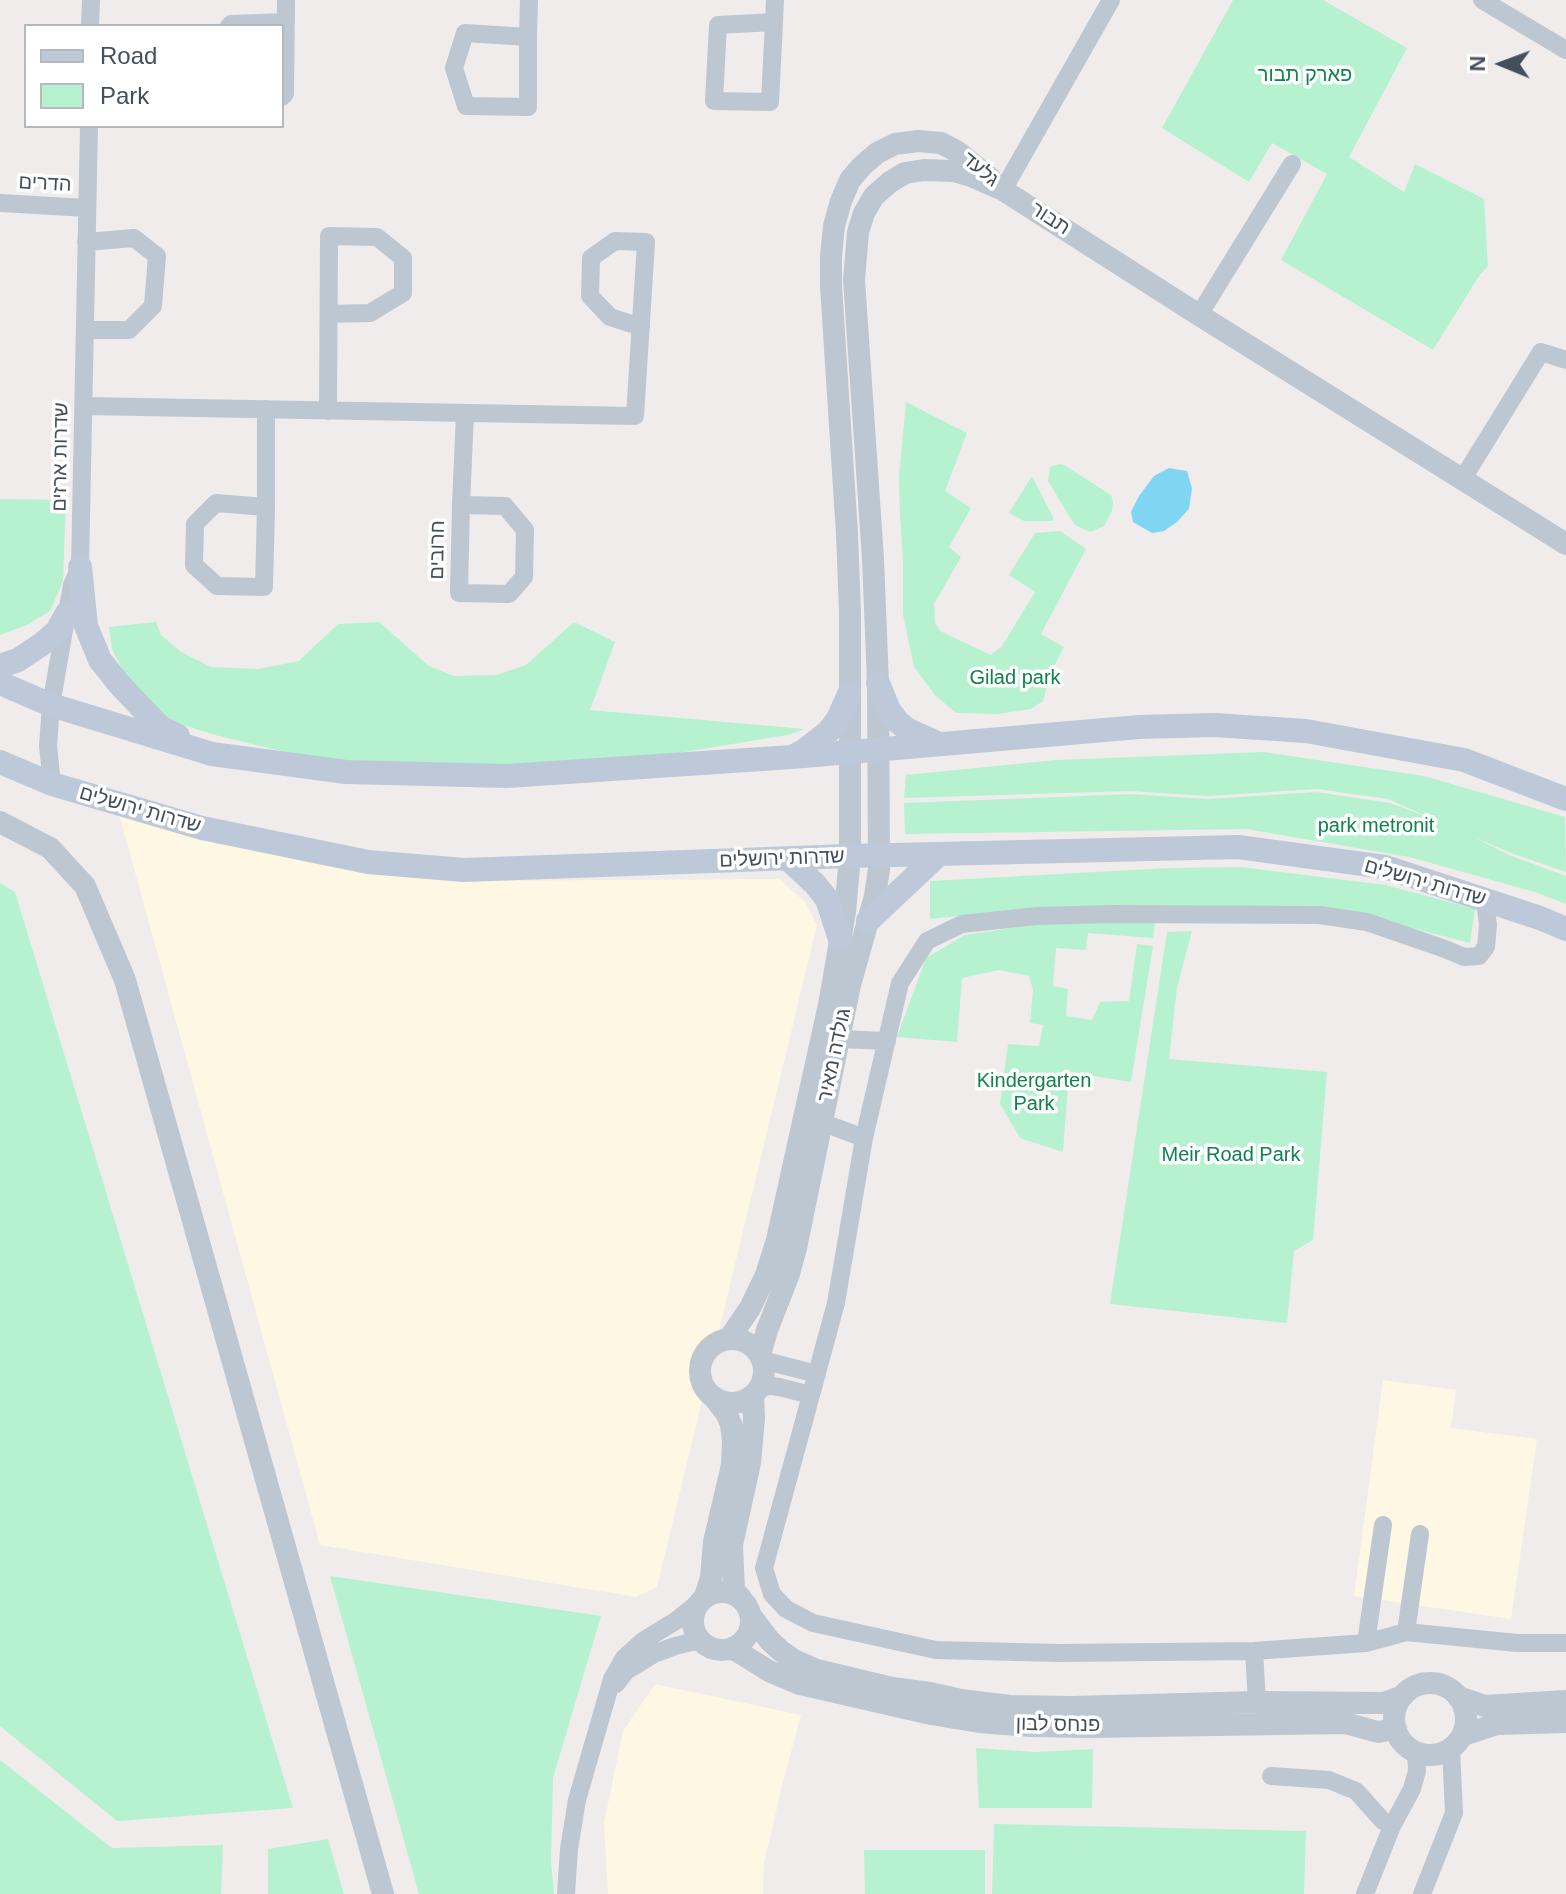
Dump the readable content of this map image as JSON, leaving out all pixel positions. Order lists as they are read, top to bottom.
{
  "streets": {
    "main road": ["שדרות ירושלים"],
    "street": [
      "גלעד",
      "הדרים",
      "תבור",
      "שדרות ארזים",
      "חרובים",
      "גולדה מאיר",
      "פנחס לבון"
    ]
  },
  "crossings": [
    ["גלעד", "תבור"],
    ["גלעד", "גולדה מאיר"],
    ["הדרים", "שדרות ארזים"],
    ["שדרות ארזים", "שדרות ירושלים"],
    ["שדרות ירושלים", "גולדה מאיר"]
  ],
  "parks": [
    "פארק תבור",
    "Gilad park",
    "park metronit",
    "Kindergarten Park",
    "Meir Road Park"
  ],
  "legend": ["Road", "Park"],
  "north": "left"
}
